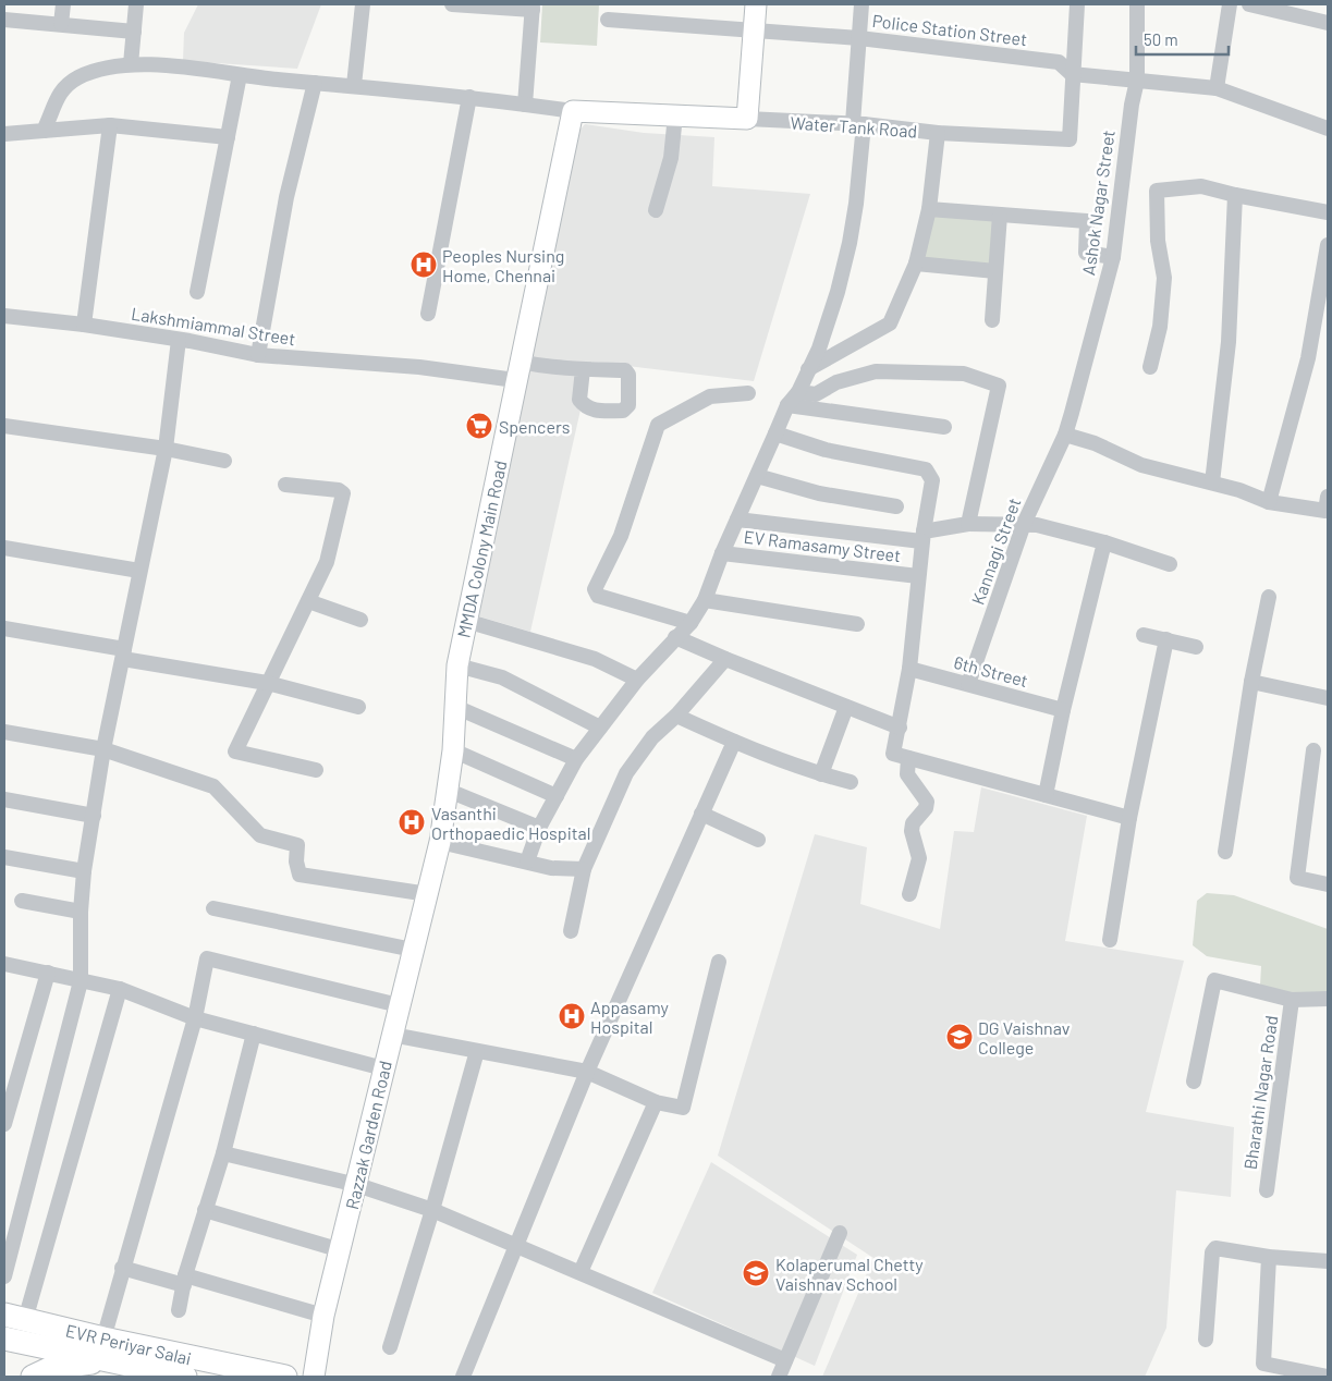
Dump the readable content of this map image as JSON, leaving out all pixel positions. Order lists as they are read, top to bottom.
{
  "streets": {
    "main road": ["EVR Periyar Salai"],
    "street": [
      "Police Station Street",
      "Water Tank Road",
      "Ashok Nagar Street",
      "Lakshmiammal Street",
      "EV Ramasamy Street",
      "MMDA Colony Main Road",
      "Kannagi Street",
      "6th Street",
      "Bharathi Nagar Road",
      "Razzak Garden Road"
    ]
  },
  "crossings": [
    ["Police Station Street", "Water Tank Road"],
    ["Water Tank Road", "MMDA Colony Main Road"],
    ["Ashok Nagar Street", "Kannagi Street"],
    ["Lakshmiammal Street", "MMDA Colony Main Road"],
    ["MMDA Colony Main Road", "Razzak Garden Road"],
    ["Kannagi Street", "6th Street"]
  ],
  "places": {
    "hospital": ["Peoples Nursing Home, Chennai", "Vasanthi Orthopaedic Hospital", "Appasamy Hospital"],
    "supermarket": ["Spencers"],
    "school or university": ["DG Vaishnav College", "Kolaperumal Chetty Vaishnav School"]
  },
  "scale_bar": "50 m"
}
